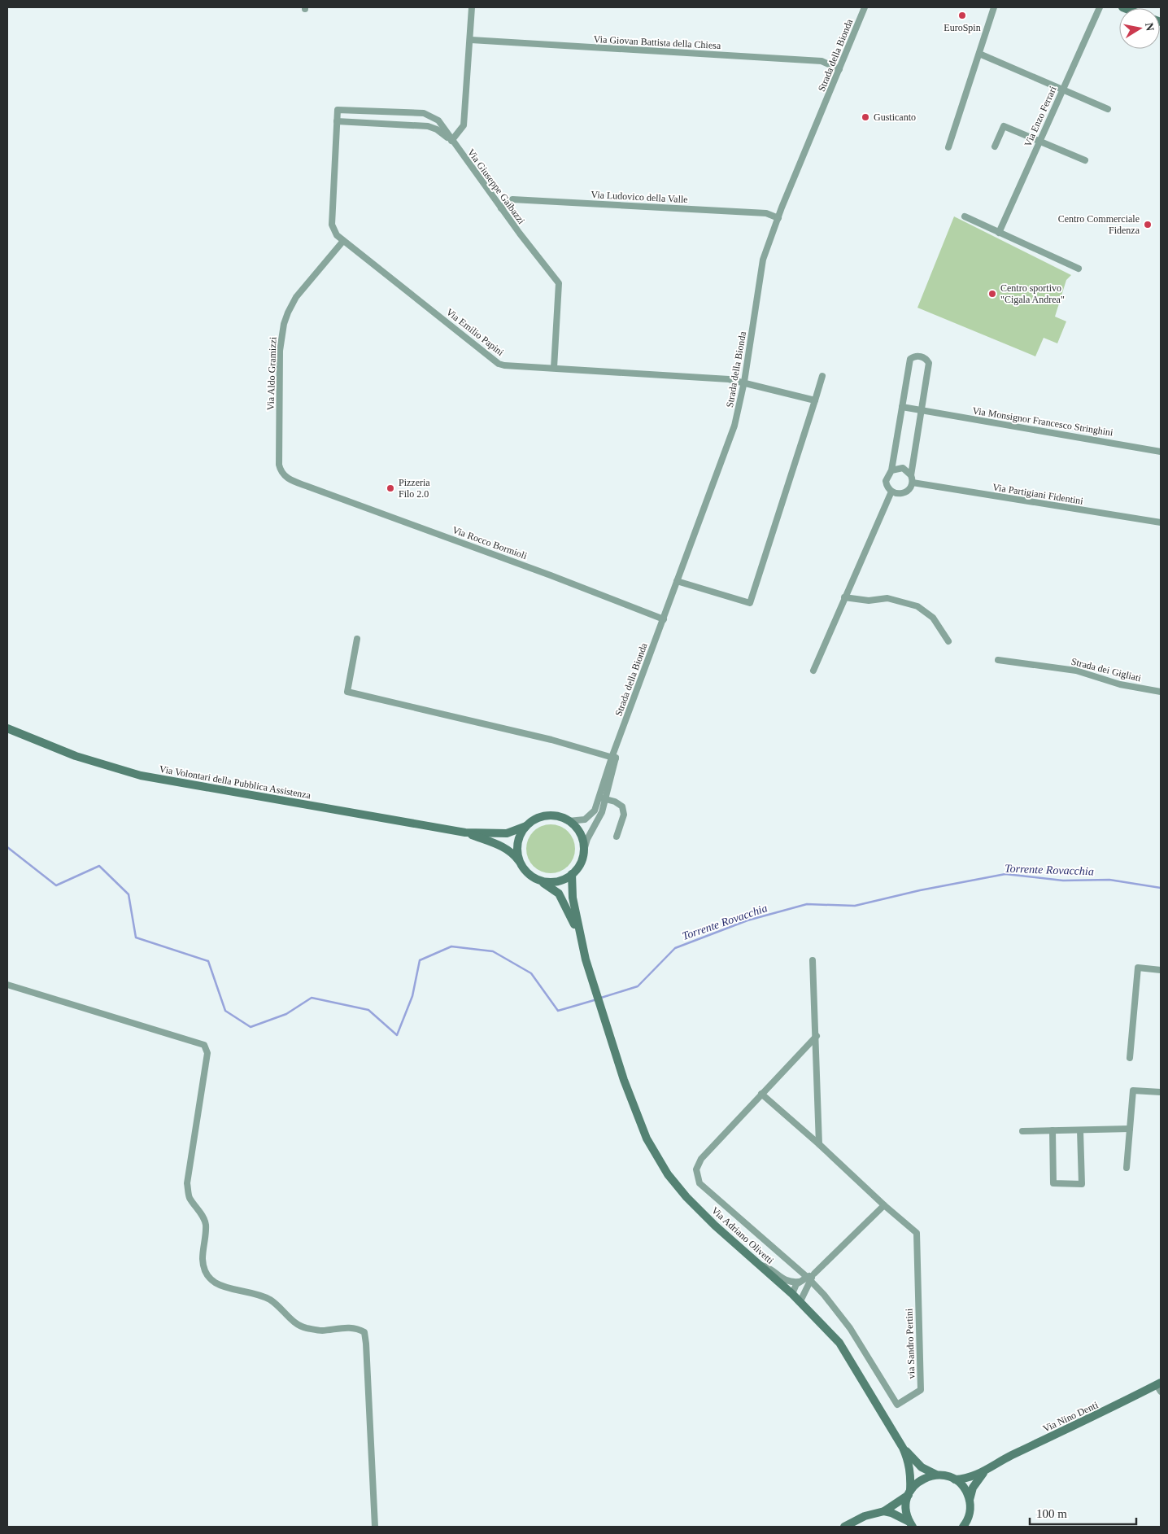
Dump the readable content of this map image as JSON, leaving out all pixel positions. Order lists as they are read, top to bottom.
{
  "streets": {
    "street": [
      "Via Giovan Battista della Chiesa",
      "Strada della Bionda",
      "Via Enzo Ferrari",
      "Via Giuseppe Gaibazzi",
      "Via Ludovico della Valle",
      "Via Emilio Papini",
      "Via Aldo Gramizzi",
      "Via Monsignor Francesco Stringhini",
      "Via Partigiani Fidentini",
      "Via Rocco Bormioli",
      "Strada dei Gigliati",
      "Via Volontari della Pubblica Assistenza",
      "Via Adriano Olivetti",
      "via Sandro Pertini",
      "Via Nino Denti"
    ]
  },
  "crossings": [
    ["Via Giovan Battista della Chiesa", "Strada della Bionda"],
    ["Strada della Bionda", "Via Ludovico della Valle"],
    ["Strada della Bionda", "Via Emilio Papini"],
    ["Strada della Bionda", "Via Rocco Bormioli"],
    ["Strada della Bionda", "Via Volontari della Pubblica Assistenza"],
    ["Via Giuseppe Gaibazzi", "Via Ludovico della Valle"],
    ["Via Giuseppe Gaibazzi", "Via Emilio Papini"],
    ["Via Emilio Papini", "Via Aldo Gramizzi"],
    ["Via Aldo Gramizzi", "Via Rocco Bormioli"]
  ],
  "water": ["Torrente Rovacchia"],
  "places": [
    "EuroSpin",
    "Gusticanto",
    "Centro Commerciale Fidenza",
    "Centro sportivo \"Cigala Andrea\"",
    "Pizzeria Filo 2.0"
  ],
  "scale_bar": "100 m",
  "north": "right"
}
